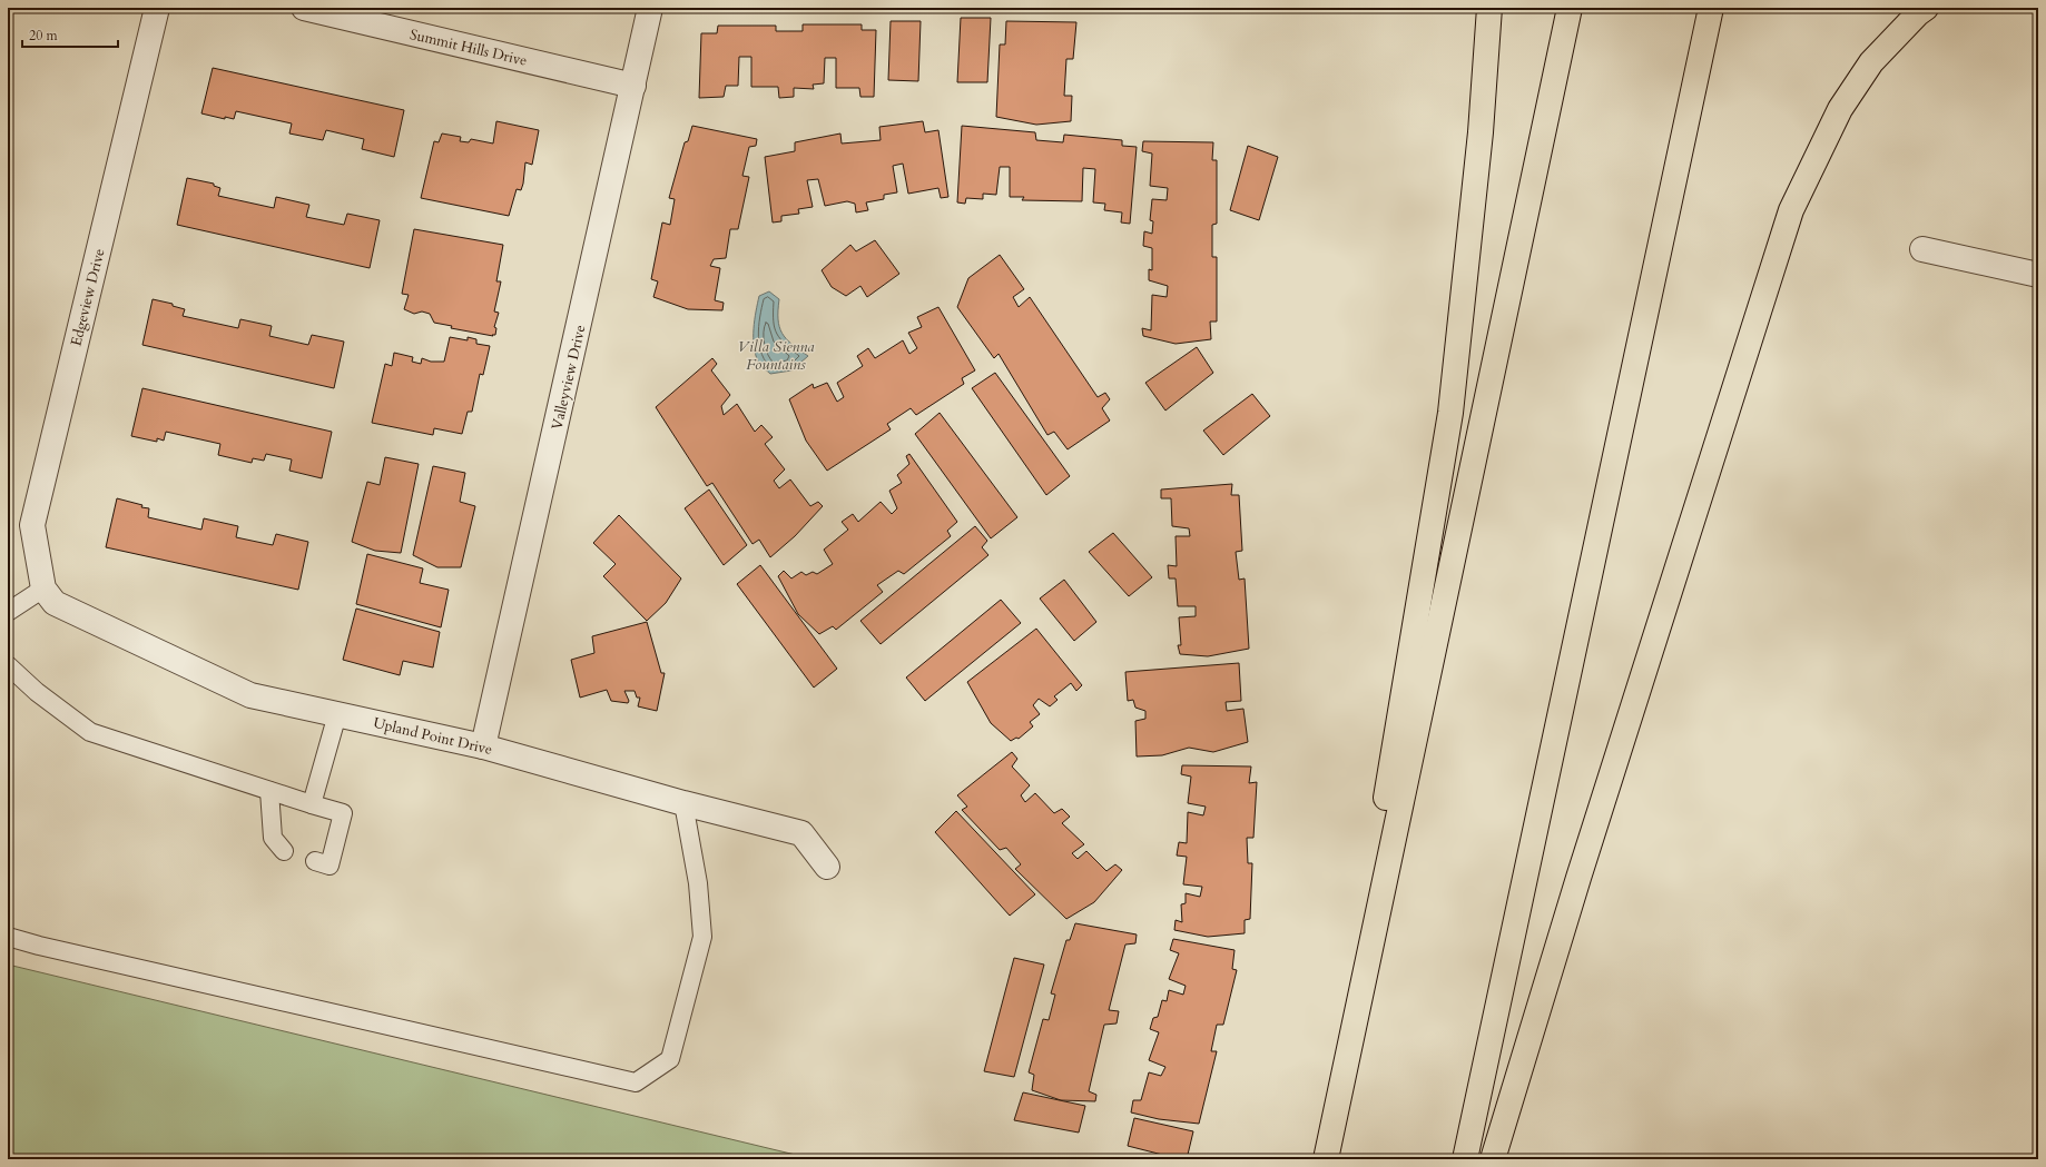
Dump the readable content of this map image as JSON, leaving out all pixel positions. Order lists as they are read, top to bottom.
{
  "streets": {
    "street": [
      "Summit Hills Drive",
      "Edgeview Drive",
      "Valleyview Drive",
      "Upland Point Drive"
    ]
  },
  "crossings": [
    ["Summit Hills Drive", "Valleyview Drive"],
    ["Edgeview Drive", "Upland Point Drive"],
    ["Valleyview Drive", "Upland Point Drive"]
  ],
  "water": ["Villa Sienna Fountains"],
  "scale_bar": "20 m"
}
